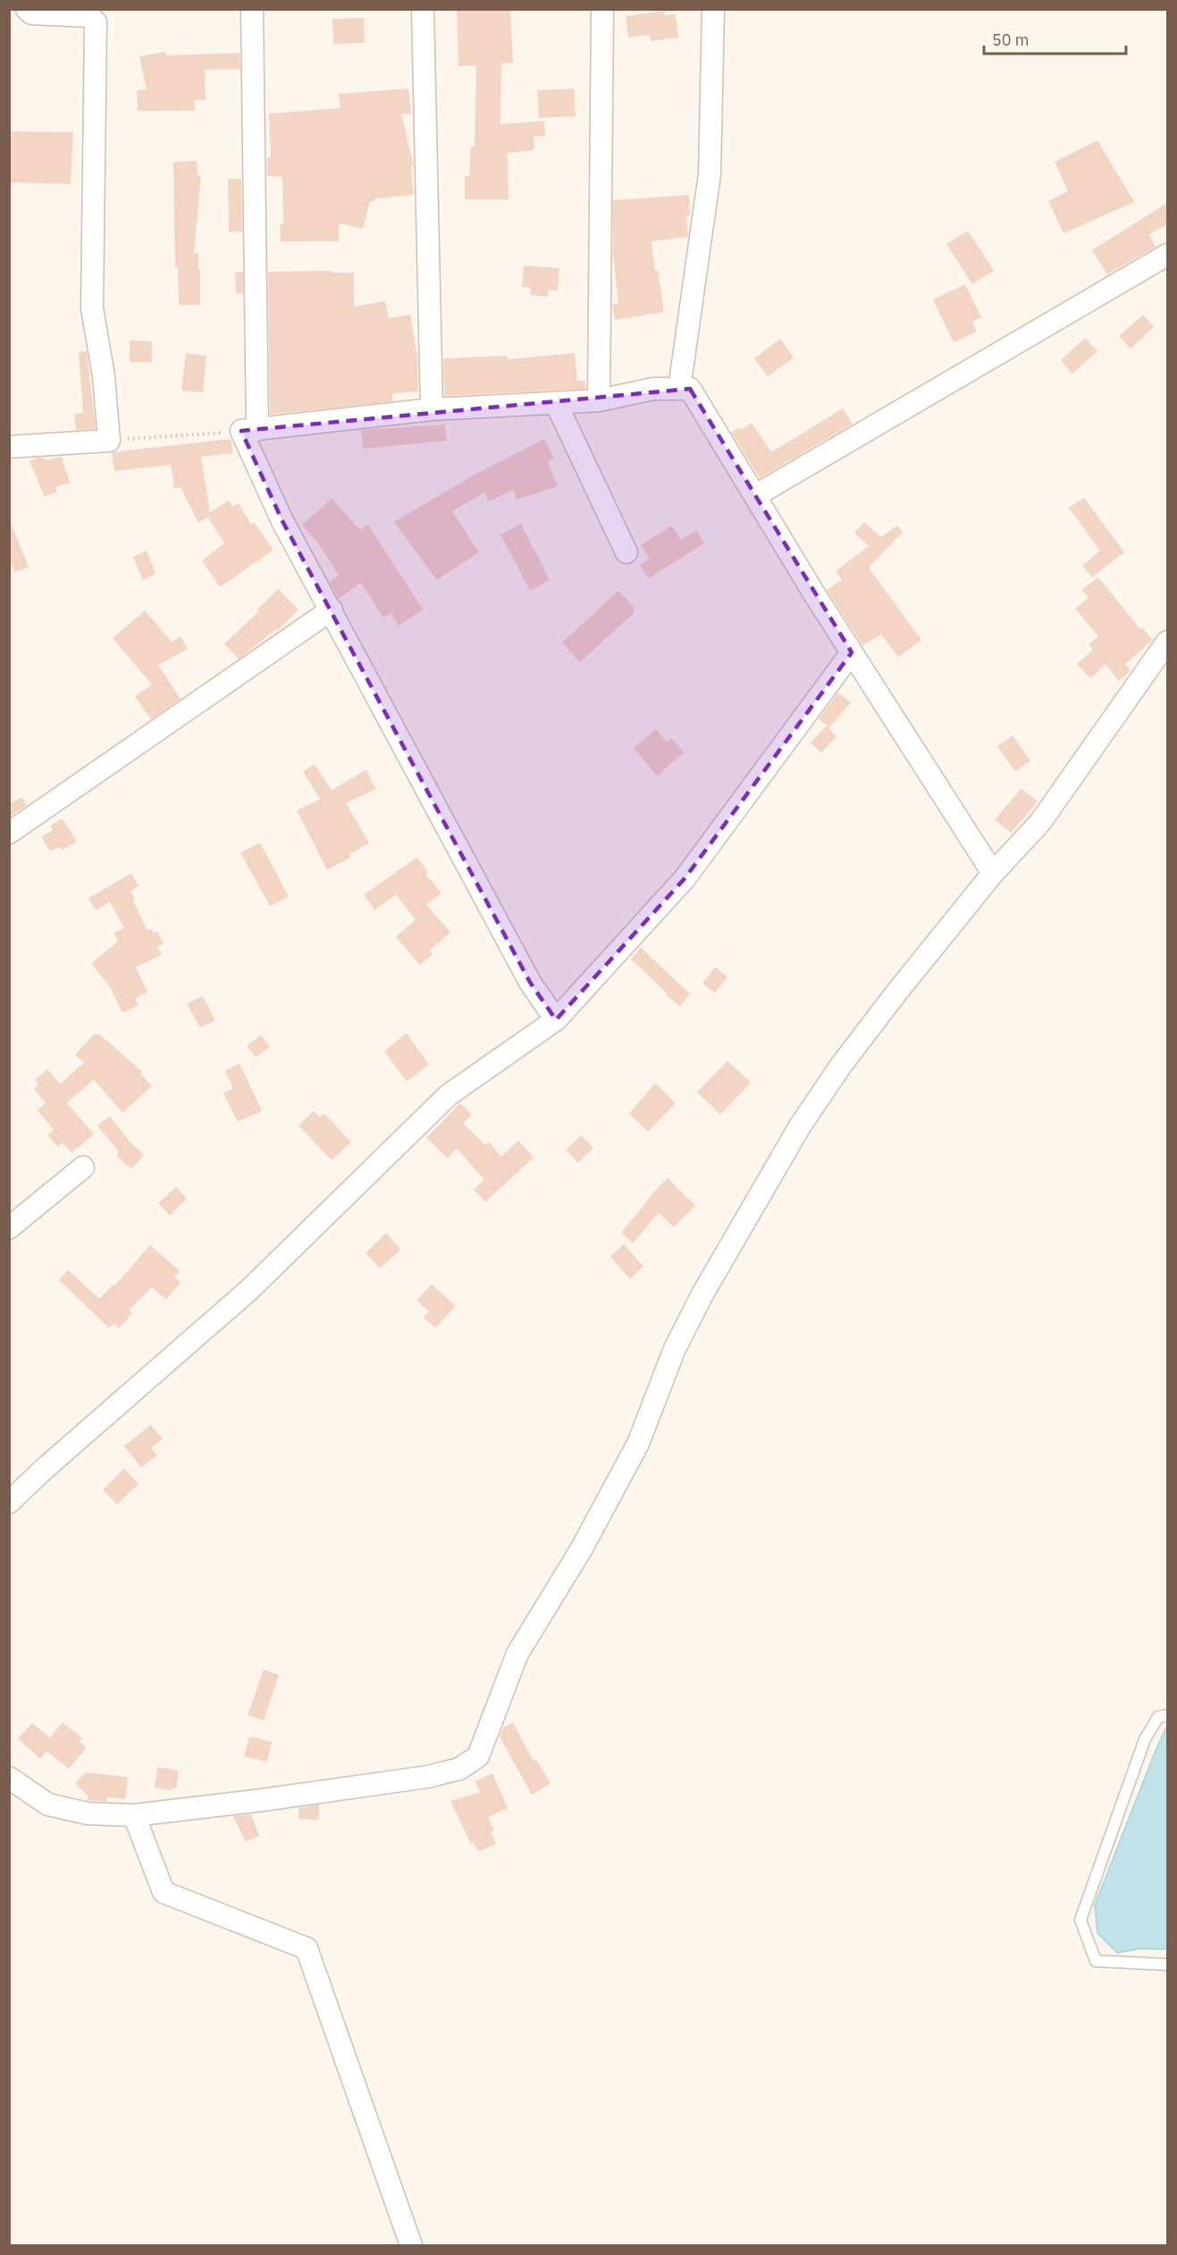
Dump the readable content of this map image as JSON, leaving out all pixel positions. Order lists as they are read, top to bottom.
{
  "scale_bar": "50 m"
}
